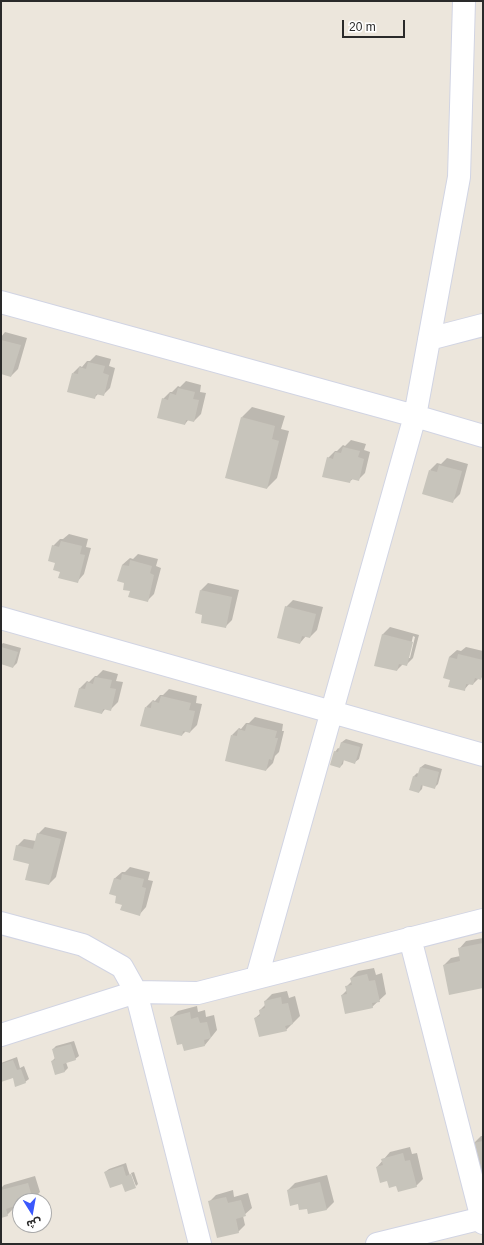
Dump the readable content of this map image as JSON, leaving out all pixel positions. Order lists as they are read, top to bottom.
{
  "scale_bar": "20 m",
  "north": "bottom"
}
